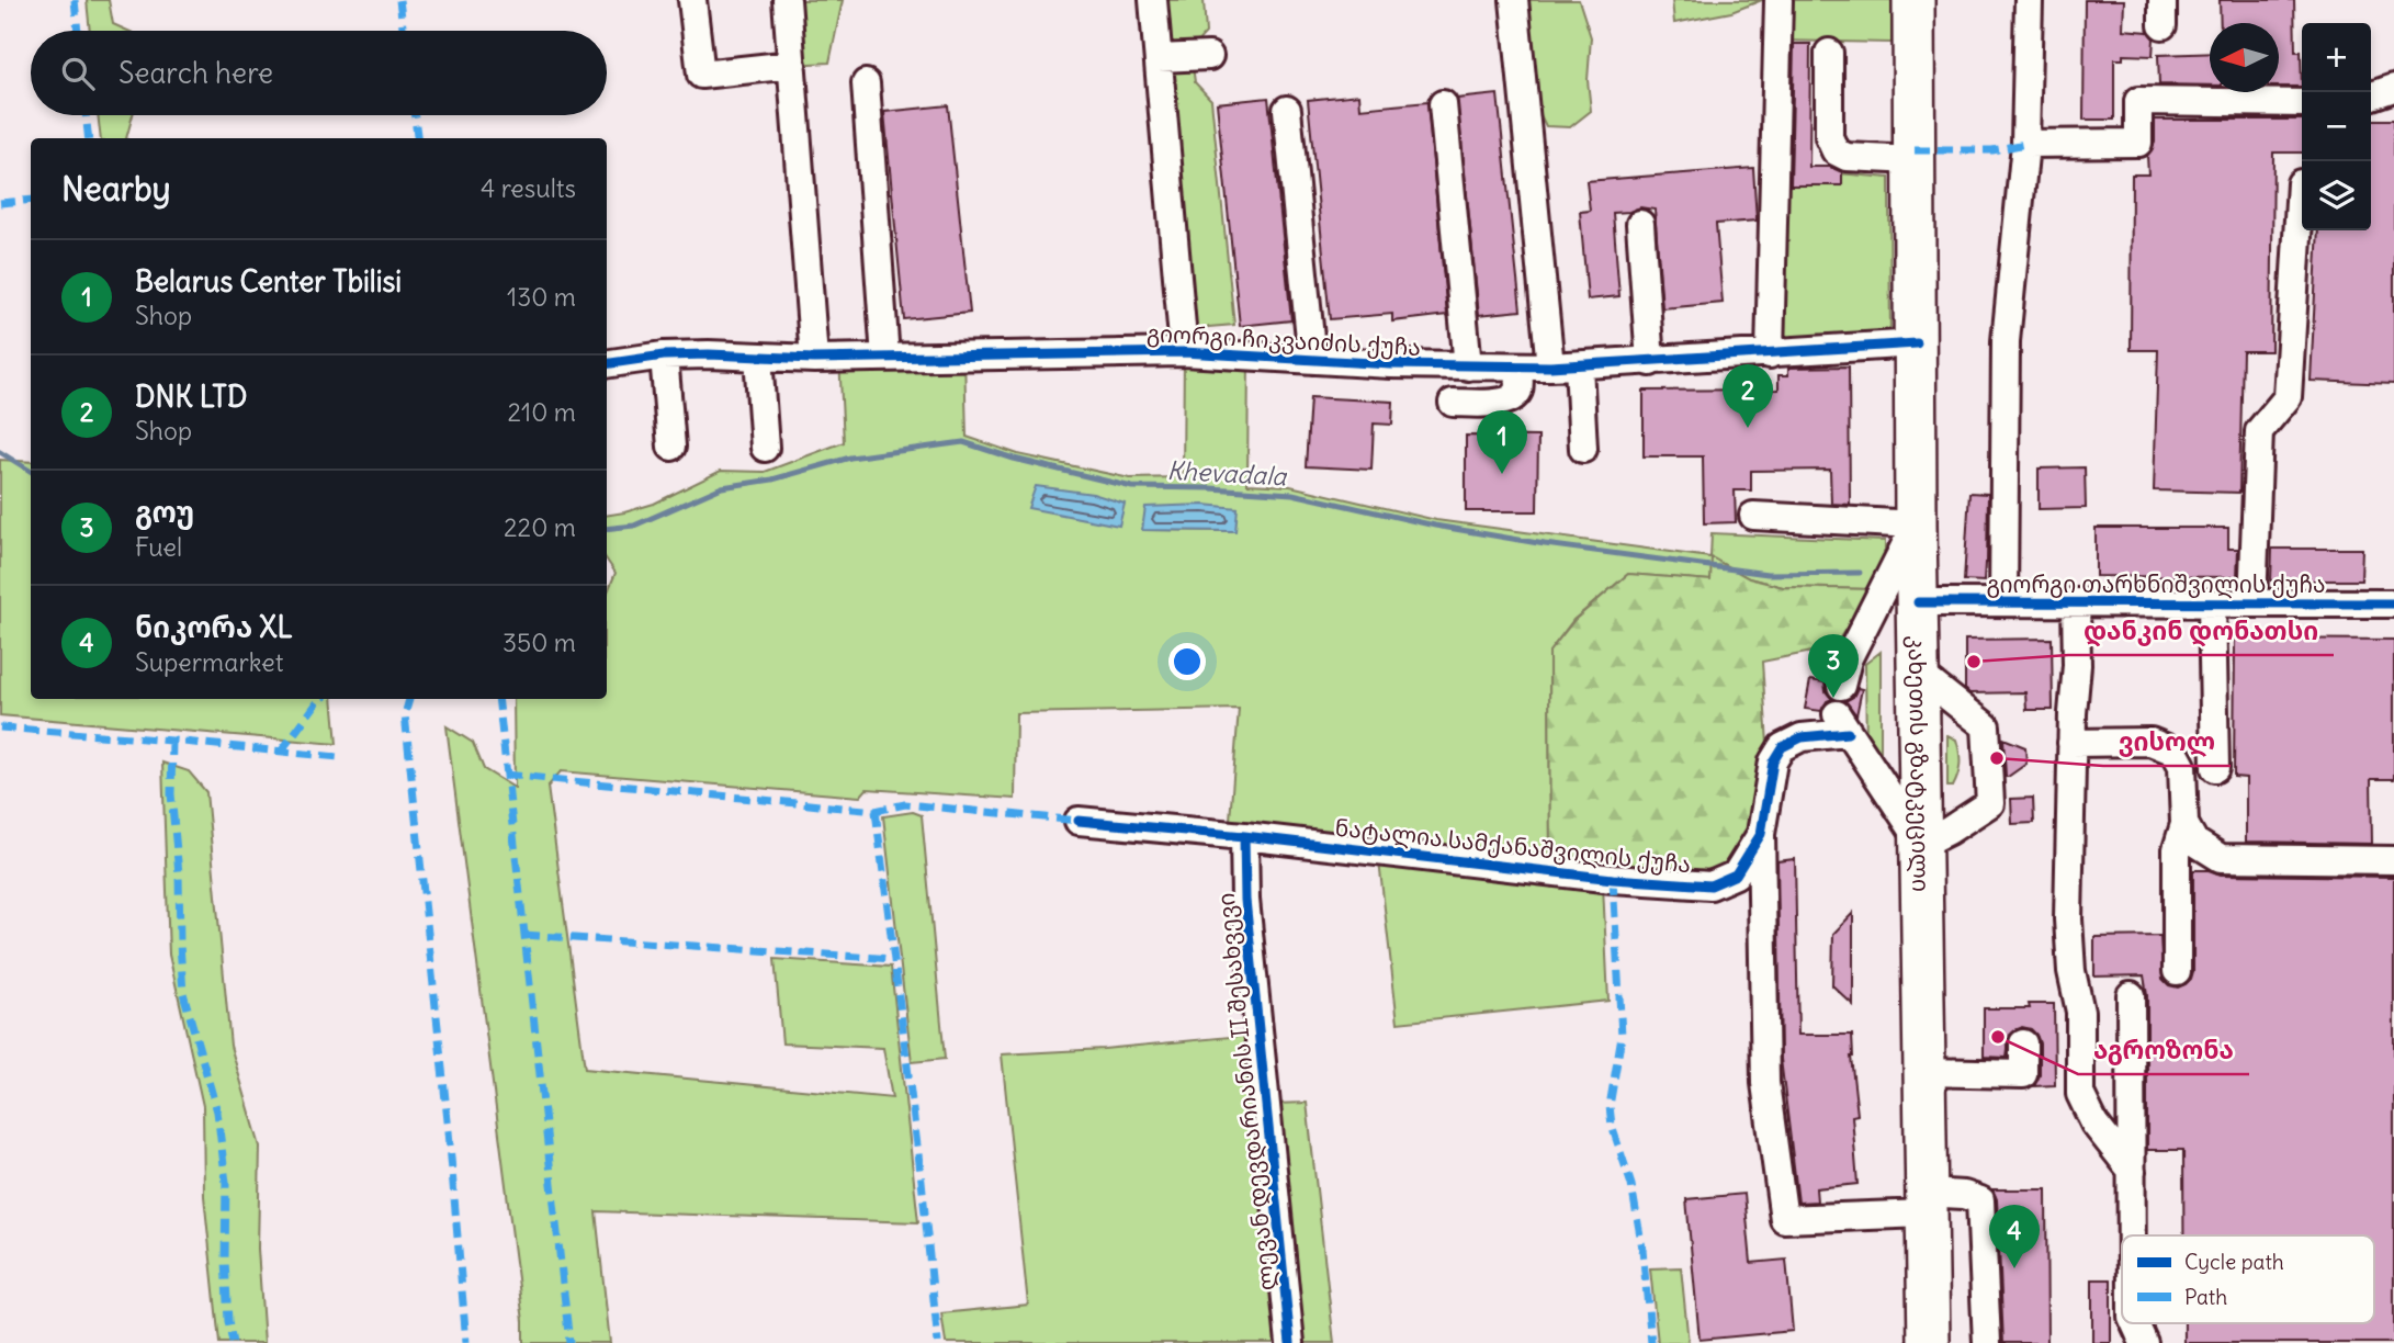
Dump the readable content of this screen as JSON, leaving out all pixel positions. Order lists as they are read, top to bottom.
{
  "streets": {
    "highway": ["კახეთის გზატკეცილი"],
    "street": [
      "გიორგი ჩიკვაიძის ქუჩა",
      "გიორგი თარხნიშვილის ქუჩა",
      "ნატალია სამქანაშვილის ქუჩა",
      "ლევან დევდარიანის II შესახვევი"
    ]
  },
  "crossings": [
    ["გიორგი ჩიკვაიძის ქუჩა", "კახეთის გზატკეცილი"],
    ["გიორგი თარხნიშვილის ქუჩა", "კახეთის გზატკეცილი"],
    ["კახეთის გზატკეცილი", "ნატალია სამქანაშვილის ქუჩა"],
    ["ნატალია სამქანაშვილის ქუჩა", "ლევან დევდარიანის II შესახვევი"]
  ],
  "water": ["Khevadala"],
  "places": ["დანკინ დონათსი", "ვისოლ", "აგროზონა"],
  "legend": ["Cycle path", "Path"],
  "north": "left",
  "page": {
    "map_buttons": ["+", "−"],
    "search": "Search here",
    "heading": ["Nearby", "4 results"],
    "list": [
      {
        "mark": "1",
        "name": "Belarus Center Tbilisi",
        "note": "Shop",
        "value": "130 m"
      },
      {
        "mark": "2",
        "name": "DNK LTD",
        "note": "Shop",
        "value": "210 m"
      },
      {
        "mark": "3",
        "name": "გოუ",
        "note": "Fuel",
        "value": "220 m"
      },
      {
        "mark": "4",
        "name": "ნიკორა XL",
        "note": "Supermarket",
        "value": "350 m"
      }
    ],
    "pins": [
      "2",
      "1",
      "3",
      "4"
    ]
  }
}
